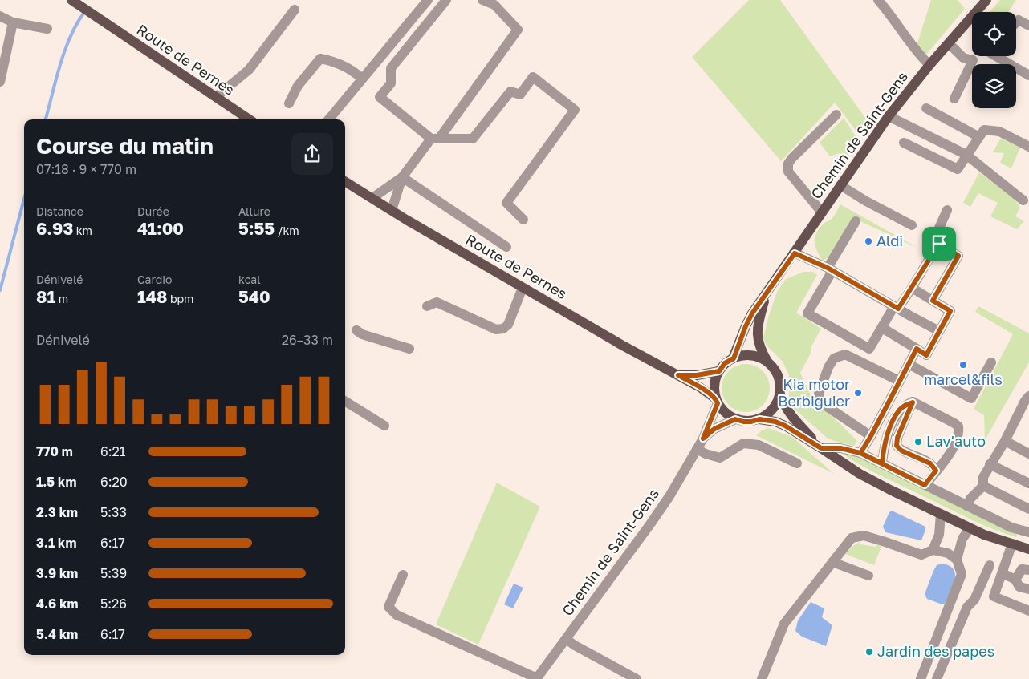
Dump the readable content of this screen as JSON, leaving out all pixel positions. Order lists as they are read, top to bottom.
{
  "streets": {
    "main road": ["Route de Pernes", "Chemin de Saint-Gens"]
  },
  "crossings": [
    ["Route de Pernes", "Chemin de Saint-Gens"]
  ],
  "places": [
    "Aldi",
    "marcel&fils",
    "Kia motor Berbiguier",
    "Lav'auto",
    "Jardin des papes"
  ],
  "page": {
    "heading": ["Course du matin", "07:18 · 9 × 770 m"],
    "stats": [
      ["Distance", "6.93 km"],
      ["Durée", "41:00"],
      ["Allure", "5:55 /km"],
      ["Dénivelé", "81 m"],
      ["Cardio", "148 bpm"],
      ["kcal", "540"]
    ],
    "chart": ["Dénivelé", "26–33 m"],
    "list": [
      {
        "name": "770 m",
        "note": "6:21"
      },
      {
        "name": "1.5 km",
        "note": "6:20"
      },
      {
        "name": "2.3 km",
        "note": "5:33"
      },
      {
        "name": "3.1 km",
        "note": "6:17"
      },
      {
        "name": "3.9 km",
        "note": "5:39"
      },
      {
        "name": "4.6 km",
        "note": "5:26"
      },
      {
        "name": "5.4 km",
        "note": "6:17"
      }
    ]
  }
}
